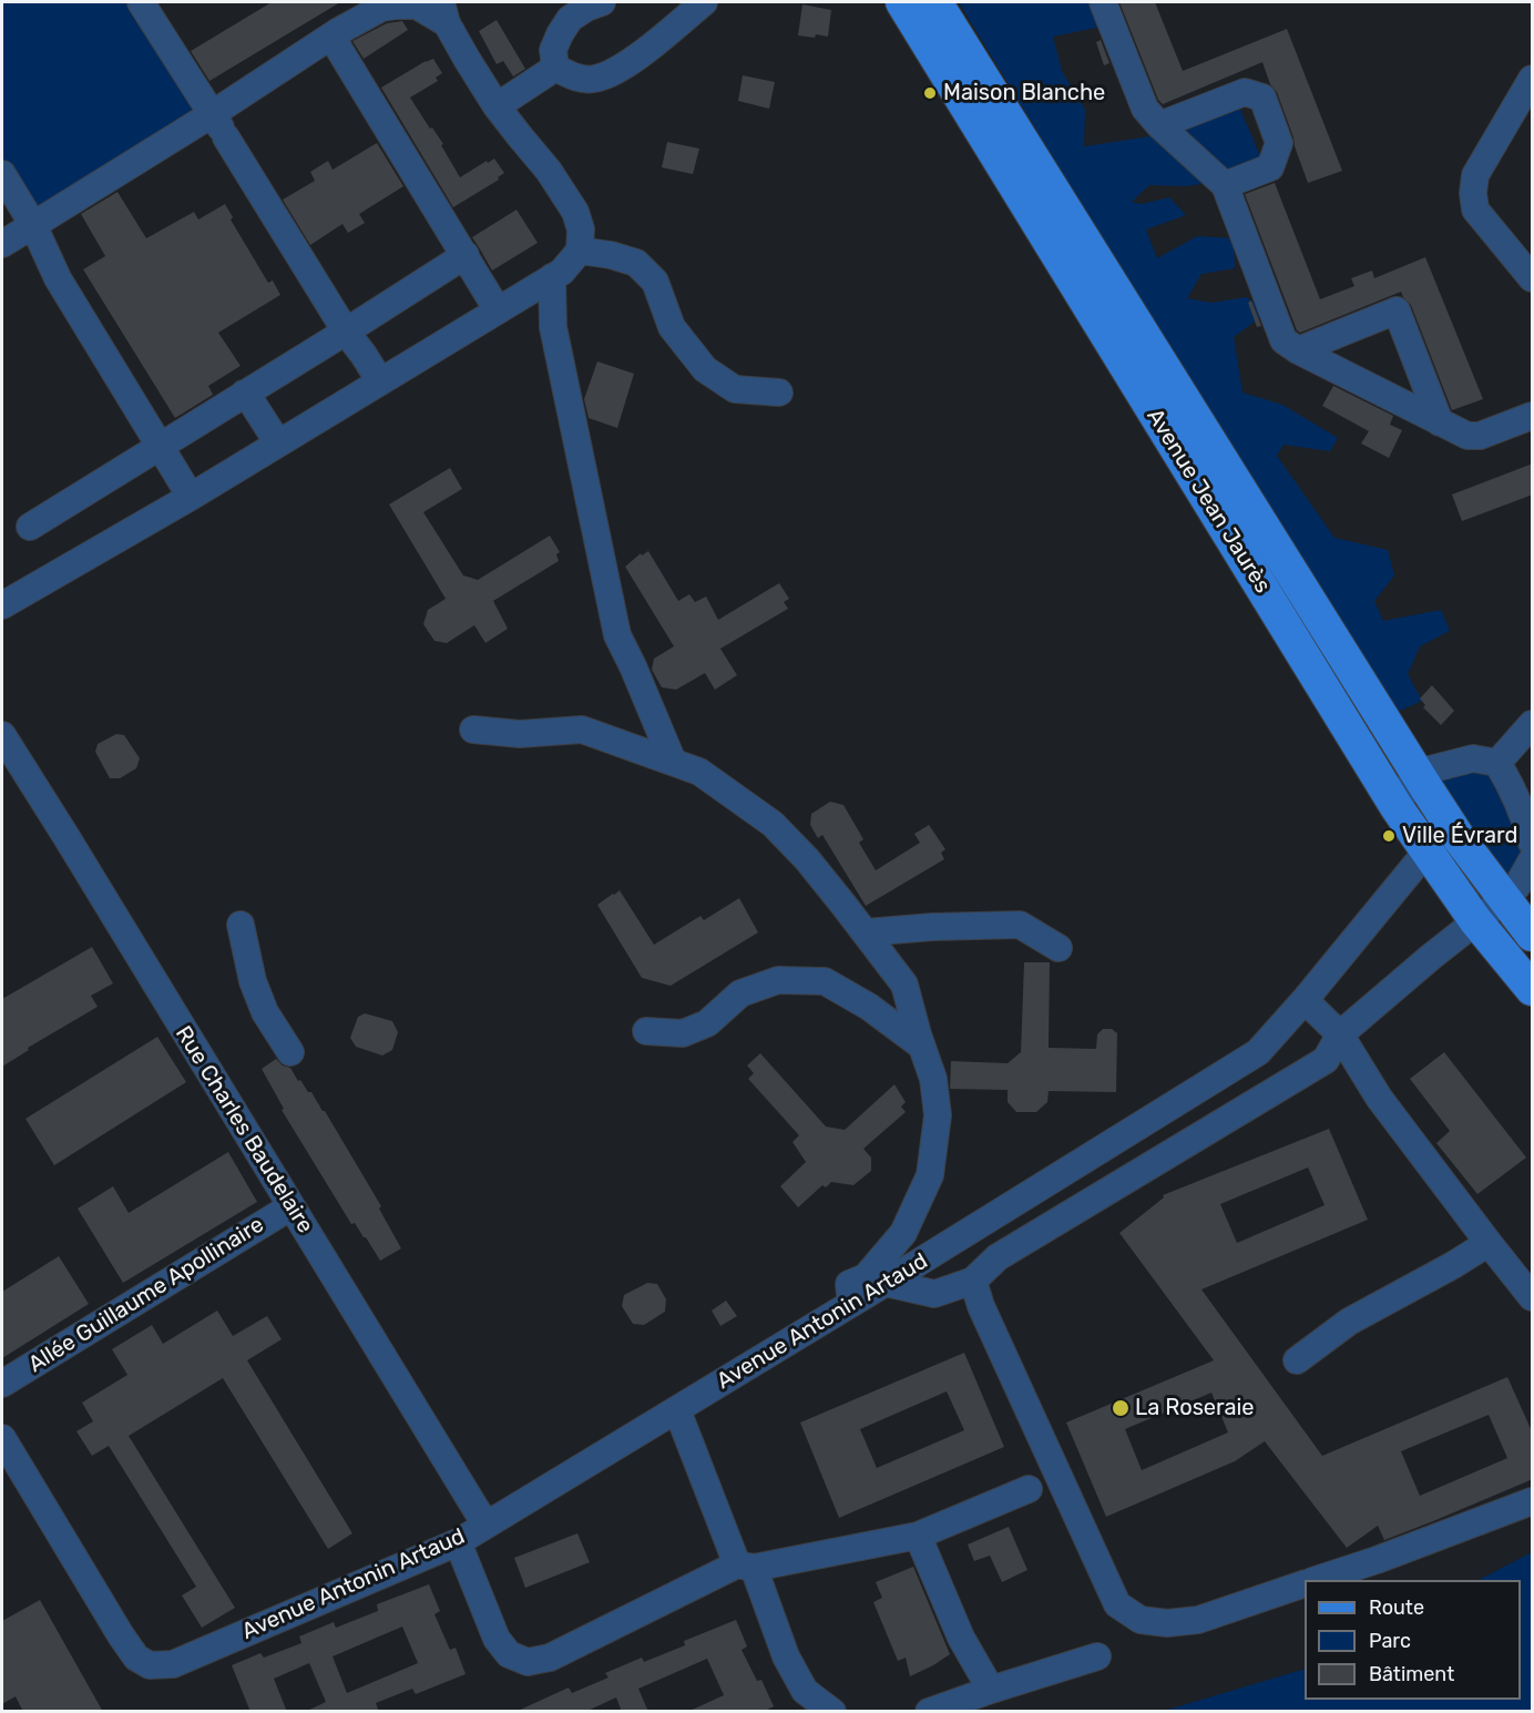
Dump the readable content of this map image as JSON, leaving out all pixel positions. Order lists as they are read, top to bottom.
{
  "streets": {
    "main road": ["Avenue Jean Jaurès"],
    "street": ["Rue Charles Baudelaire", "Allée Guillaume Apollinaire", "Avenue Antonin Artaud"]
  },
  "crossings": [
    ["Avenue Jean Jaurès", "Avenue Antonin Artaud"],
    ["Rue Charles Baudelaire", "Allée Guillaume Apollinaire"],
    ["Rue Charles Baudelaire", "Avenue Antonin Artaud"]
  ],
  "places": ["Maison Blanche", "Ville Évrard", "La Roseraie"],
  "legend": ["Route", "Parc", "Bâtiment"]
}
